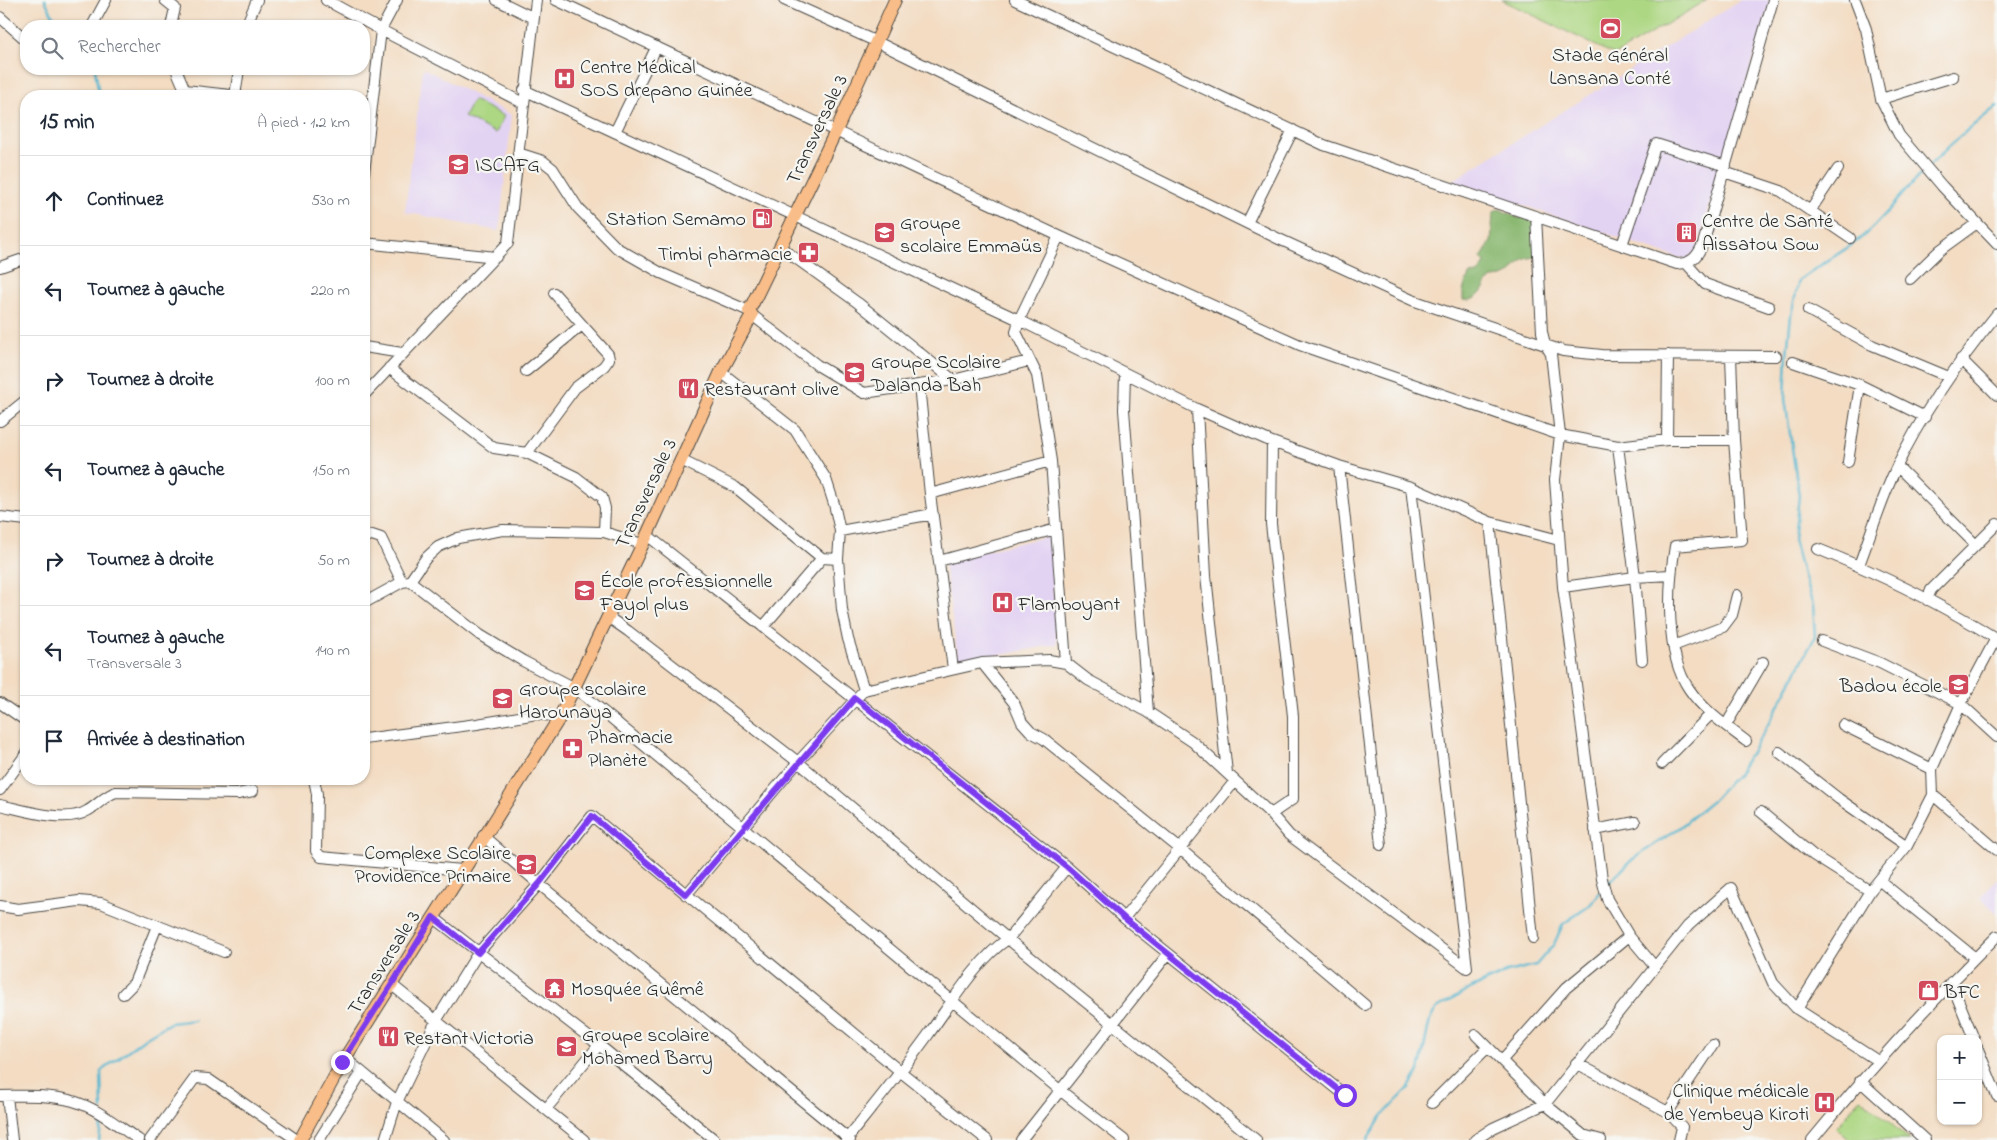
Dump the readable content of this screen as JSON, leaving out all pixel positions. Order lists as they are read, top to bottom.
{
  "streets": {
    "main road": ["Transversale 3"]
  },
  "places": {
    "sports": ["Stade Général Lansana Conté"],
    "hospital": ["Centre Médical SOS drepano Guinée", "Flamboyant", "Clinique médicale de Yembeya Kiroti"],
    "school or university": [
      "ISCAFG",
      "Groupe scolaire Emmaüs",
      "Groupe Scolaire Dalanda Bah",
      "École professionnelle Fayol plus",
      "Badou école",
      "Groupe scolaire Harounaya",
      "Complexe Scolaire Providence Primaire",
      "Groupe scolaire Mohamed Barry"
    ],
    "fuel station": ["Station Semamo"],
    "building": ["Centre de Santé Aissatou Sow"],
    "pharmacy": ["Timbi pharmacie", "Pharmacie Planète"],
    "restaurant": ["Restaurant Olive", "Restant Victoria"],
    "temple": ["Mosquée Guêmê"],
    "shop": ["BFC"]
  },
  "page": {
    "search": "Rechercher",
    "heading": ["15 min", "À pied · 1.2 km"],
    "list": [
      ["Continuez", "530 m"],
      ["Tournez à gauche", "220 m"],
      ["Tournez à droite", "100 m"],
      ["Tournez à gauche", "150 m"],
      ["Tournez à droite", "50 m"],
      ["Tournez à gauche", "Transversale 3", "140 m"],
      "Arrivée à destination"
    ],
    "map_buttons": ["+", "−"]
  }
}
